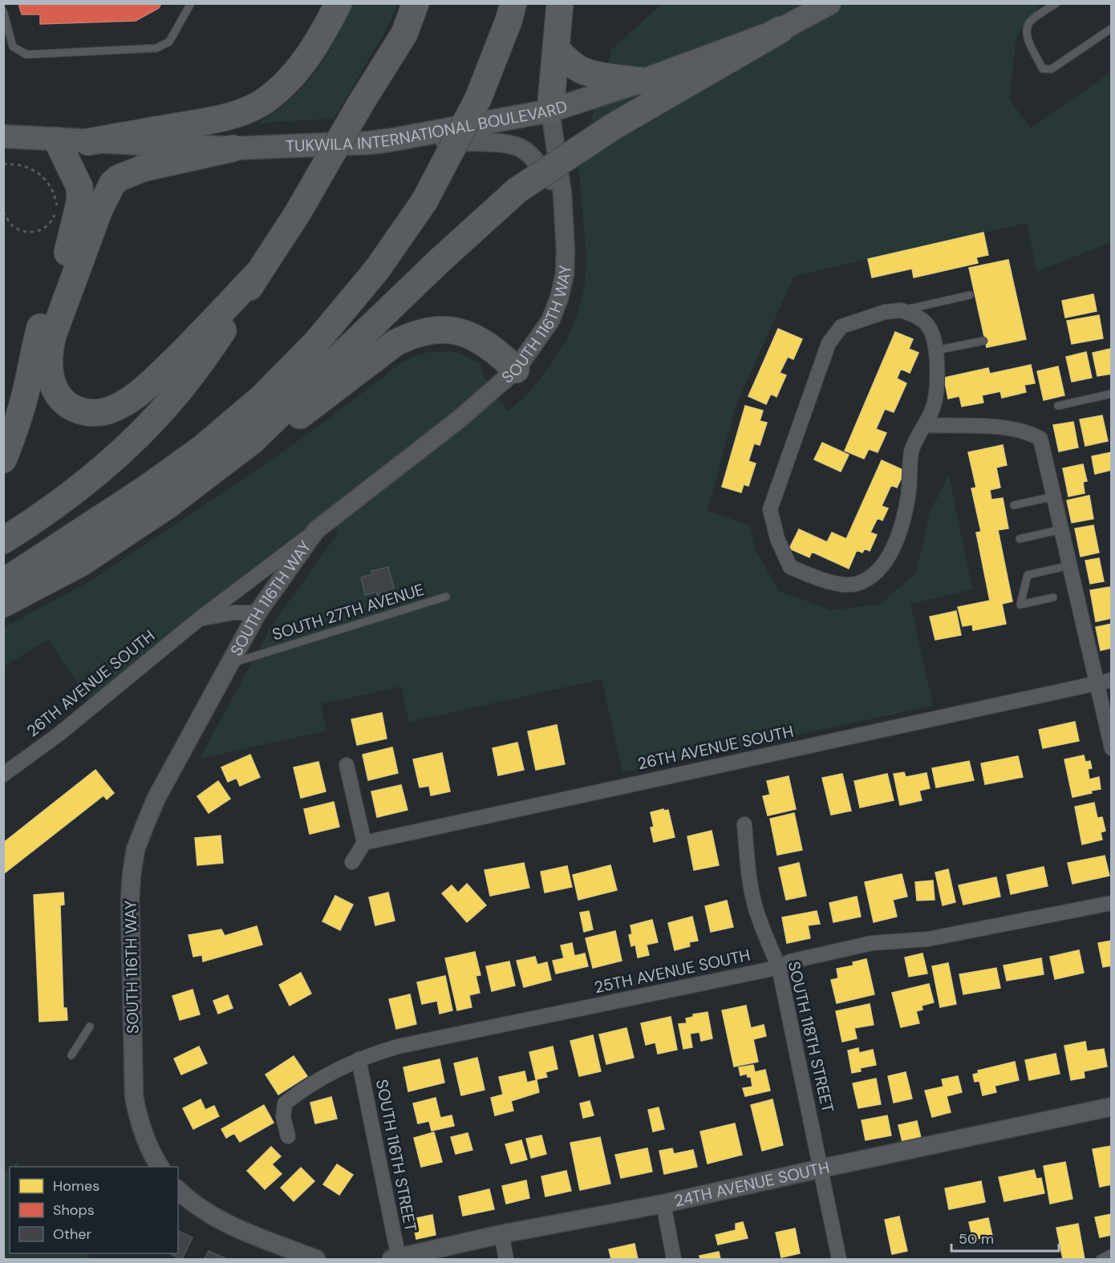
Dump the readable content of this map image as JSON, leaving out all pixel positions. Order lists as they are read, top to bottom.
{
  "streets": {
    "main road": ["TUKWILA INTERNATIONAL BOULEVARD"],
    "street": [
      "SOUTH 116TH WAY",
      "26TH AVENUE SOUTH",
      "25TH AVENUE SOUTH",
      "SOUTH 118TH STREET",
      "SOUTH 116TH STREET",
      "24TH AVENUE SOUTH"
    ],
    "lane": ["SOUTH 27TH AVENUE"]
  },
  "crossings": [
    ["TUKWILA INTERNATIONAL BOULEVARD", "SOUTH 116TH WAY"],
    ["SOUTH 116TH WAY", "SOUTH 27TH AVENUE"],
    ["SOUTH 116TH WAY", "26TH AVENUE SOUTH"],
    ["25TH AVENUE SOUTH", "SOUTH 118TH STREET"],
    ["25TH AVENUE SOUTH", "SOUTH 116TH STREET"],
    ["SOUTH 118TH STREET", "24TH AVENUE SOUTH"],
    ["SOUTH 116TH STREET", "24TH AVENUE SOUTH"]
  ],
  "legend": ["Homes", "Shops", "Other"],
  "scale_bar": "50 m"
}
